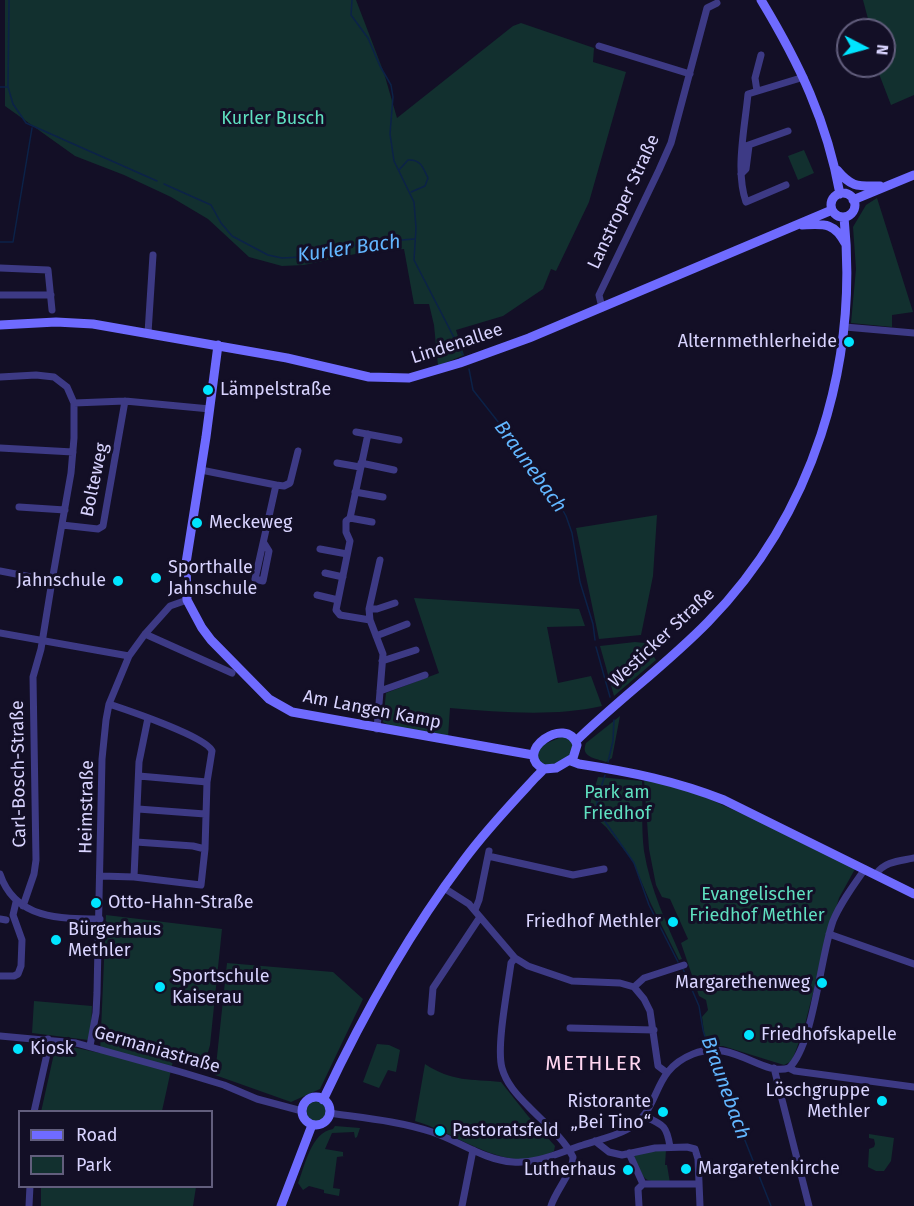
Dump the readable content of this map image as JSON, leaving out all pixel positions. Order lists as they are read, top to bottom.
{
  "streets": {
    "street": [
      "Lanstroper Straße",
      "Lindenallee",
      "Bolteweg",
      "Westicker Straße",
      "Am Langen Kamp",
      "Carl-Bosch-Straße",
      "Heimstraße",
      "Germaniastraße"
    ]
  },
  "crossings": [
    ["Lanstroper Straße", "Lindenallee"],
    ["Lindenallee", "Westicker Straße"],
    ["Lindenallee", "Am Langen Kamp"],
    ["Bolteweg", "Carl-Bosch-Straße"],
    ["Westicker Straße", "Am Langen Kamp"],
    ["Am Langen Kamp", "Heimstraße"],
    ["Heimstraße", "Germaniastraße"]
  ],
  "districts": ["METHLER"],
  "water": ["Kurler Bach", "Braunebach"],
  "parks": ["Kurler Busch", "Park am Friedhof", "Evangelischer Friedhof Methler"],
  "places": [
    "Alternmethlerheide",
    "Lämpelstraße",
    "Meckeweg",
    "Sporthalle Jahnschule",
    "Jahnschule",
    "Otto-Hahn-Straße",
    "Friedhof Methler",
    "Bürgerhaus Methler",
    "Margarethenweg",
    "Sportschule Kaiserau",
    "Friedhofskapelle",
    "Kiosk",
    "Löschgruppe Methler",
    "Ristorante „Bei Tino“",
    "Pastoratsfeld",
    "Margaretenkirche",
    "Lutherhaus"
  ],
  "legend": ["Road", "Park"],
  "north": "right"
}
